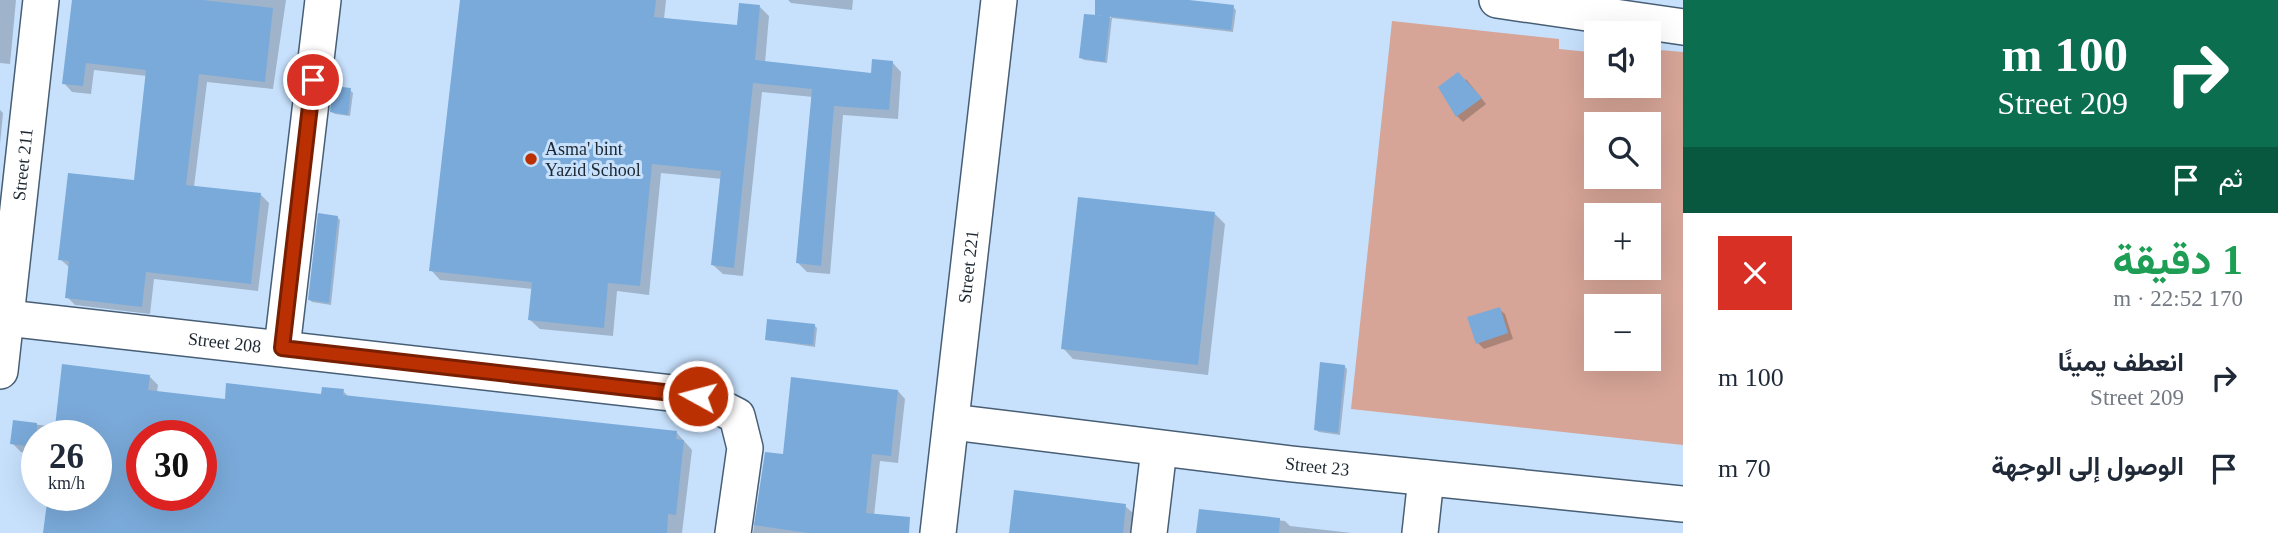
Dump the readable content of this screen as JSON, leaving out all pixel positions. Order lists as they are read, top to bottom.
{
  "streets": {
    "street": [
      "Street 211",
      "Street 221",
      "Street 208",
      "Street 23"
    ]
  },
  "crossings": [
    ["Street 211", "Street 208"],
    ["Street 221", "Street 23"]
  ],
  "places": ["Asma' bint Yazid School"],
  "page": {
    "turn": ["100 m", "Street 209"],
    "map_buttons": ["+", "−"],
    "then": "ثم",
    "heading": ["1 دقيقة", "170 m · 22:52"],
    "list": [
      {
        "name": "انعطف يمينًا",
        "note": "Street 209",
        "value": "100 m"
      },
      {
        "name": "الوصول إلى الوجهة",
        "value": "70 m"
      }
    ],
    "speed": "26 km/h",
    "limit": "30"
  }
}
